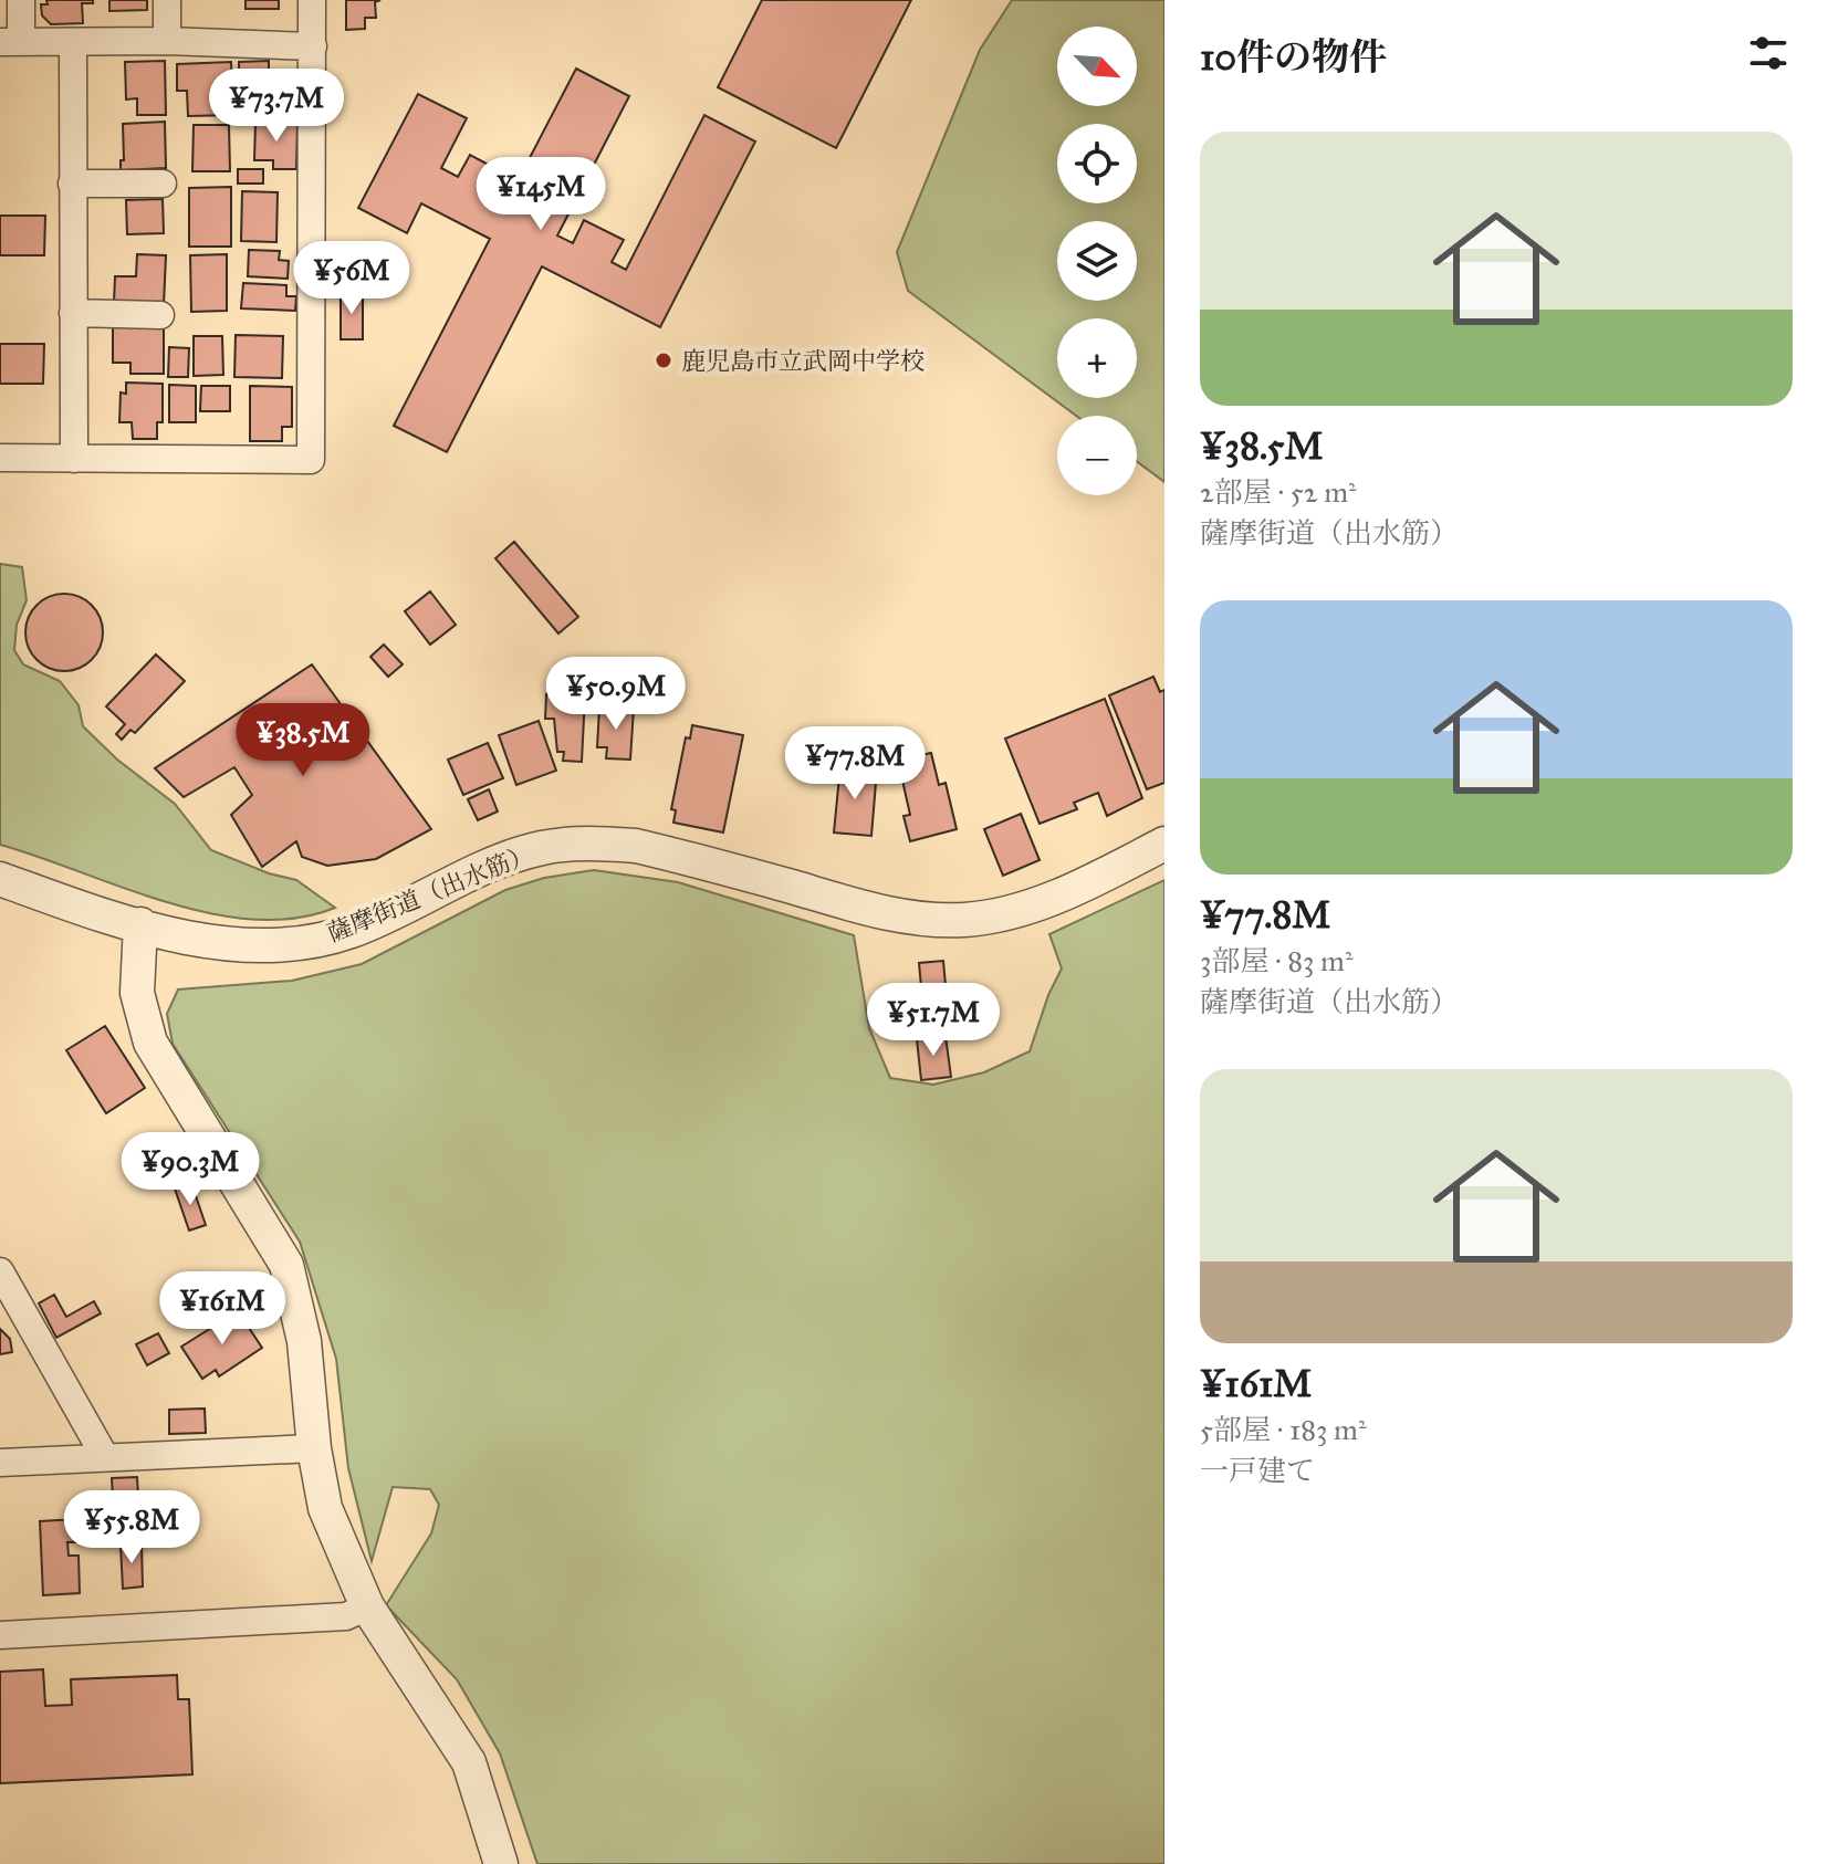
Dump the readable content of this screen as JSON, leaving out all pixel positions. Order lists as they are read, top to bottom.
{
  "streets": {
    "street": ["薩摩街道（出水筋）"]
  },
  "places": ["鹿児島市立武岡中学校"],
  "north": "bottom right",
  "page": {
    "heading": "10件の物件",
    "map_buttons": ["+", "−"],
    "price": [
      "¥73.7M",
      "¥145M",
      "¥56M",
      "¥50.9M",
      "¥38.5M",
      "¥77.8M",
      "¥51.7M",
      "¥90.3M",
      "¥161M",
      "¥55.8M"
    ],
    "list": [
      {
        "name": "¥38.5M",
        "note": "2部屋 · 52 m² · 薩摩街道（出水筋）"
      },
      {
        "name": "¥77.8M",
        "note": "3部屋 · 83 m² · 薩摩街道（出水筋）"
      },
      {
        "name": "¥161M",
        "note": "5部屋 · 183 m² · 一戸建て"
      }
    ]
  }
}
